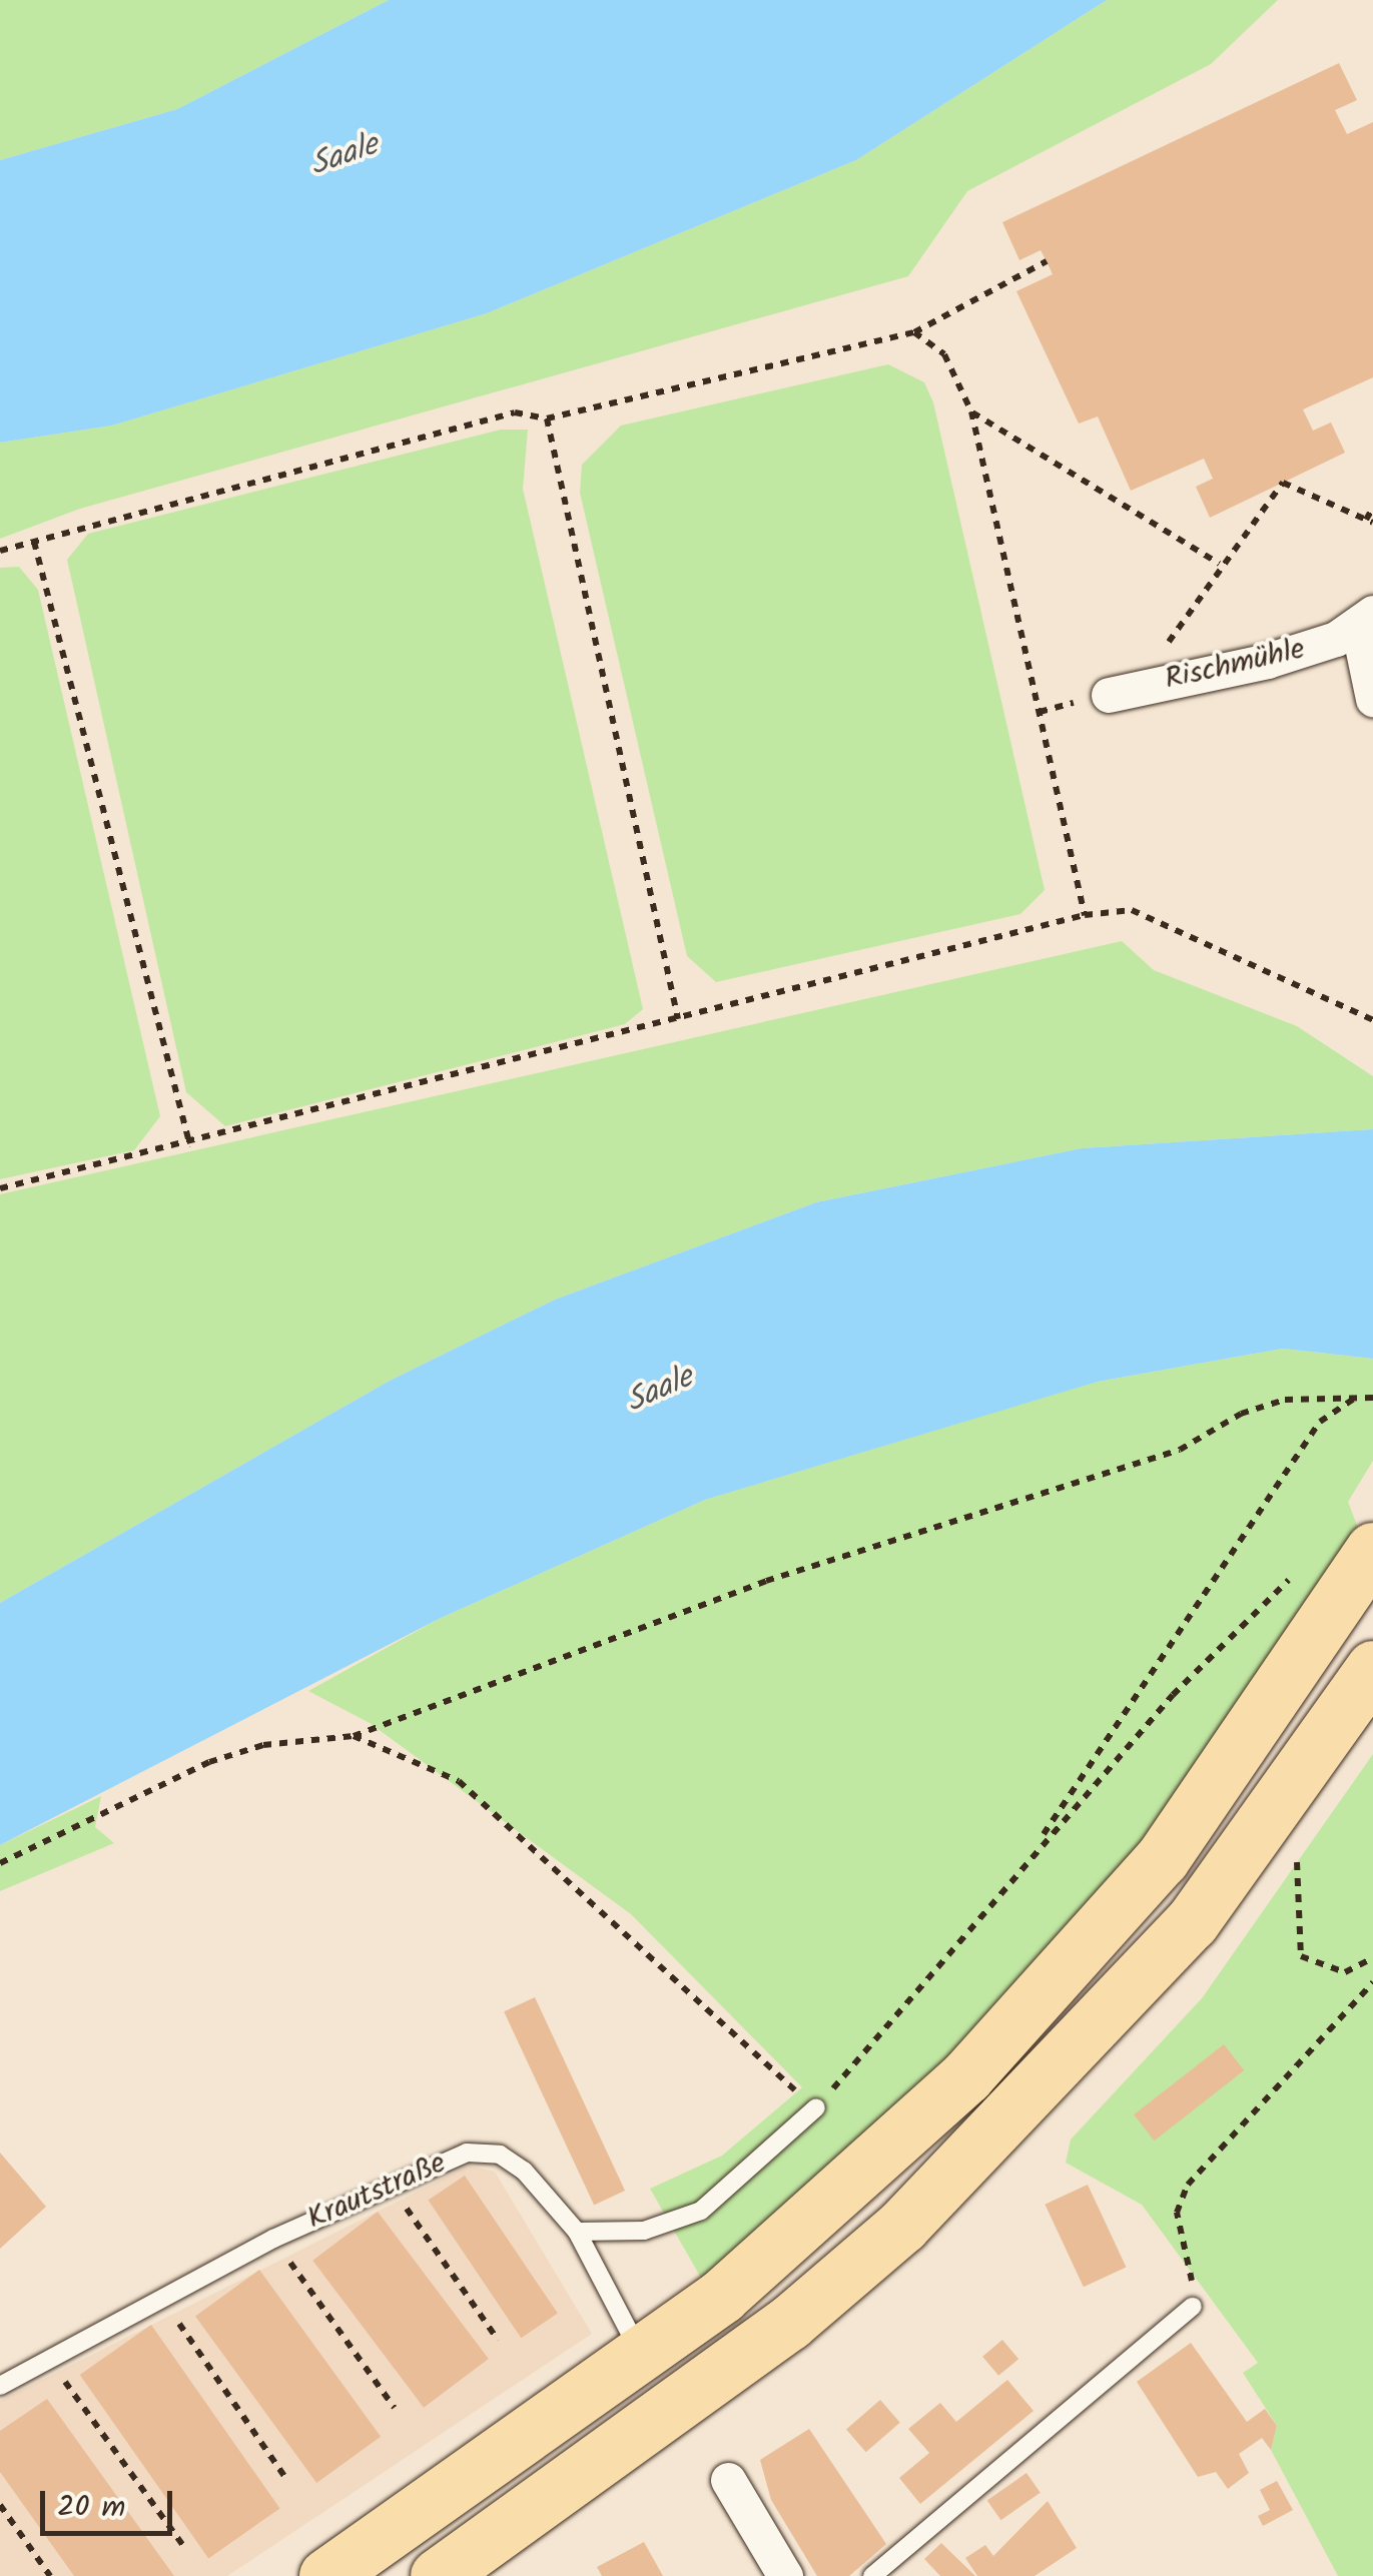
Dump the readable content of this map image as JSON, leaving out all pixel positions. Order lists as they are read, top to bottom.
{
  "streets": {
    "street": ["Rischmühle"],
    "lane": ["Krautstraße"]
  },
  "water": ["Saale"],
  "scale_bar": "20 m"
}
